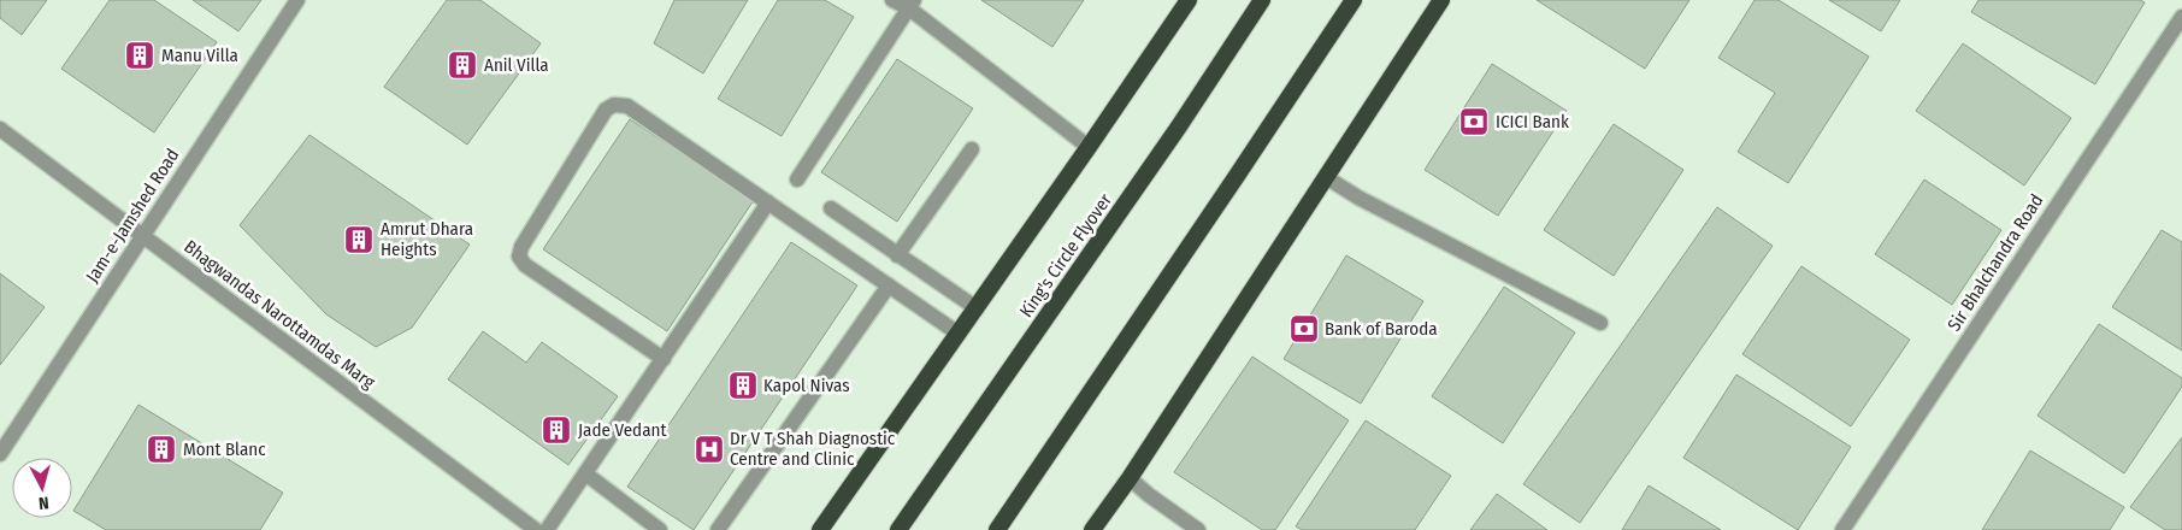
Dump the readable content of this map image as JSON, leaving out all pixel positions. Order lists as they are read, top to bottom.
{
  "streets": {
    "highway": ["King's Circle Flyover"],
    "street": ["Jam-e-Jamshed Road", "Sir Bhalchandra Road", "Bhagwandas Narottamdas Marg"]
  },
  "crossings": [
    ["Jam-e-Jamshed Road", "Bhagwandas Narottamdas Marg"]
  ],
  "places": {
    "building": [
      "Manu Villa",
      "Anil Villa",
      "Amrut Dhara Heights",
      "Kapol Nivas",
      "Jade Vedant",
      "Mont Blanc"
    ],
    "bank": ["ICICI Bank", "Bank of Baroda"],
    "hospital": ["Dr V T Shah Diagnostic Centre and Clinic"]
  },
  "north": "bottom"
}
